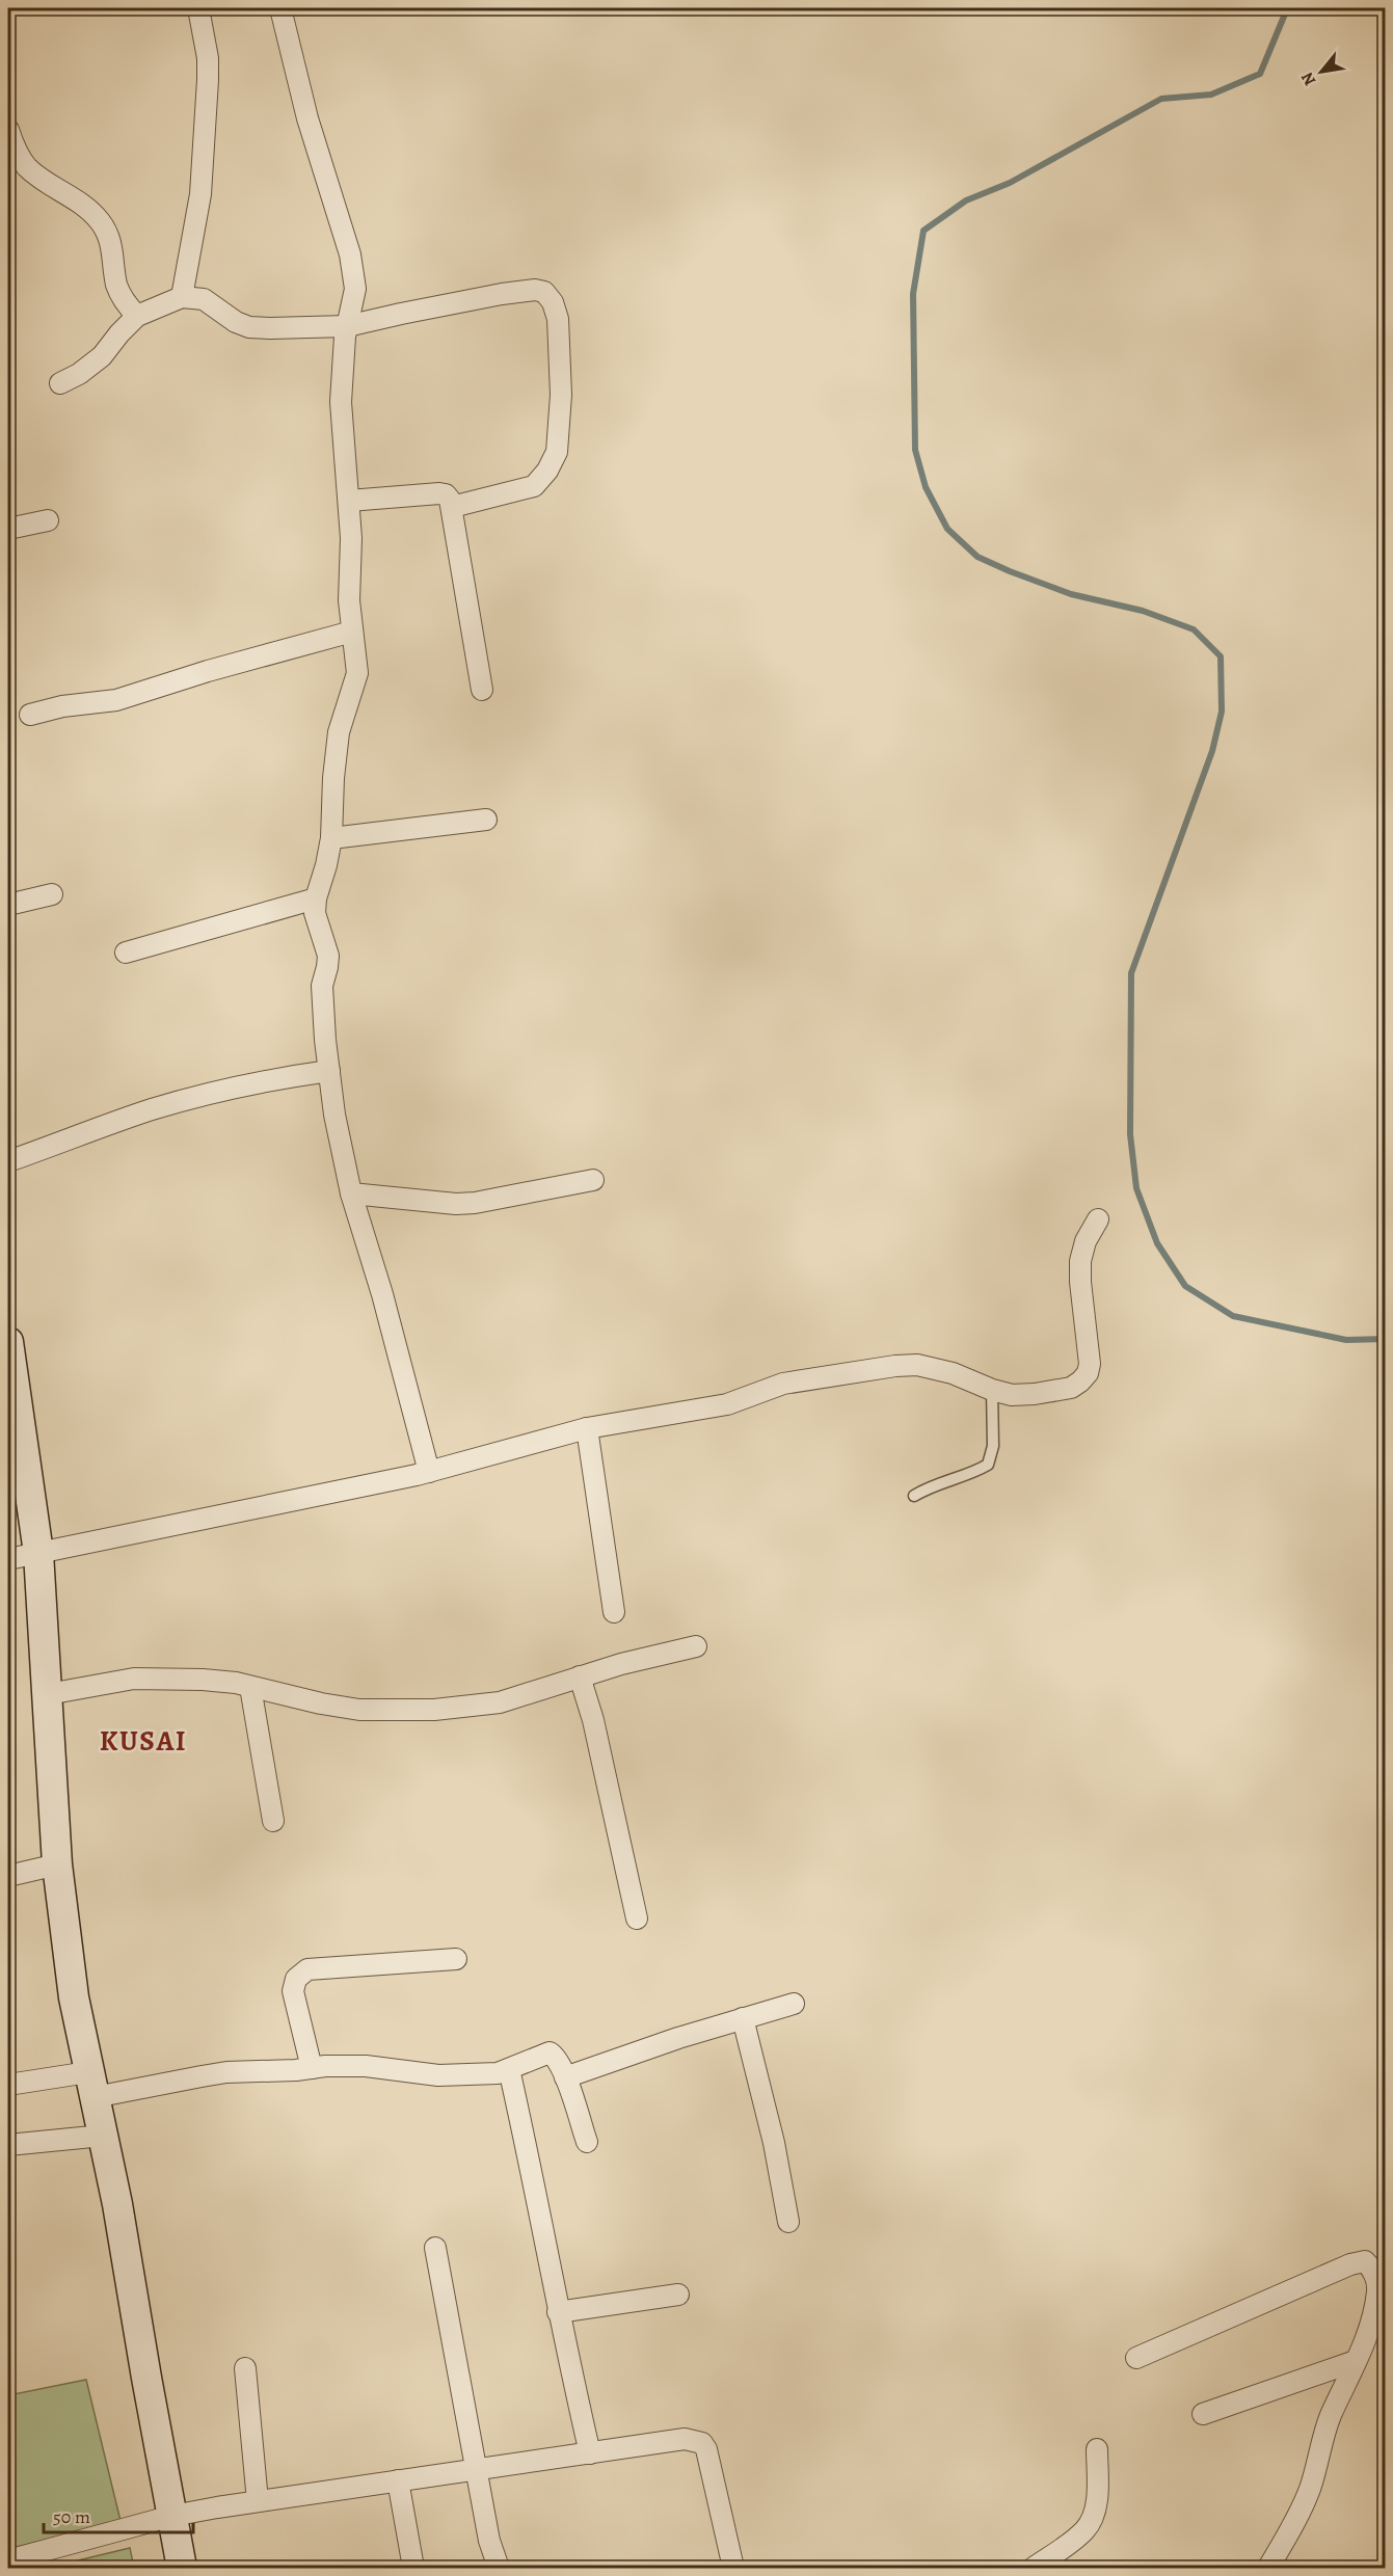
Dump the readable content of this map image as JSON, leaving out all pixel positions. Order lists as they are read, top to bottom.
{
  "districts": ["KUSAI"],
  "scale_bar": "50 m",
  "north": "bottom left"
}
